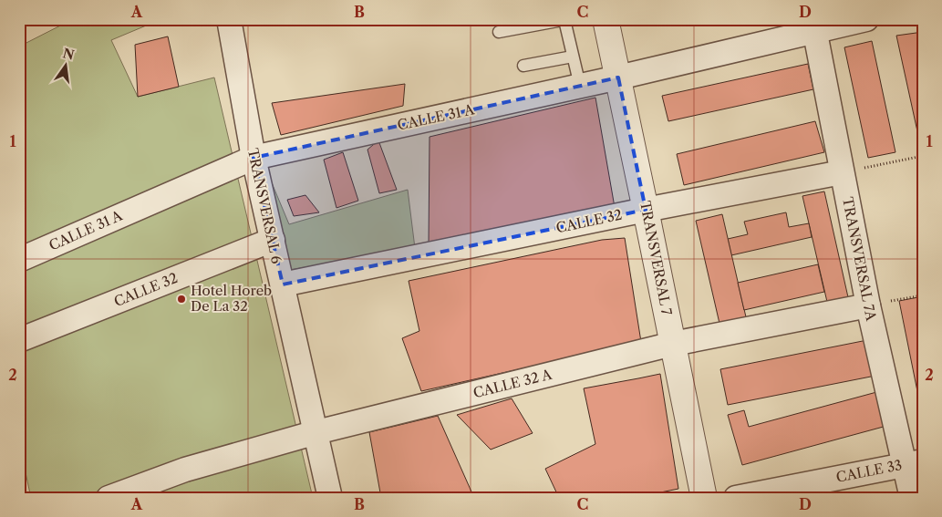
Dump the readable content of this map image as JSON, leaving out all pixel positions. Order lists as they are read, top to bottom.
{
  "streets": {
    "street": [
      "CALLE 31 A",
      "TRANSVERSAL 6",
      "CALLE 32",
      "TRANSVERSAL 7",
      "TRANSVERSAL 7A",
      "CALLE 32 A",
      "CALLE 33"
    ]
  },
  "crossings": [
    ["CALLE 31 A", "TRANSVERSAL 6"],
    ["CALLE 31 A", "TRANSVERSAL 7"],
    ["CALLE 31 A", "TRANSVERSAL 7A"],
    ["TRANSVERSAL 6", "CALLE 32"],
    ["TRANSVERSAL 6", "CALLE 32 A"],
    ["CALLE 32", "TRANSVERSAL 7"],
    ["CALLE 32", "TRANSVERSAL 7A"],
    ["TRANSVERSAL 7", "CALLE 32 A"],
    ["TRANSVERSAL 7A", "CALLE 32 A"],
    ["TRANSVERSAL 7A", "CALLE 33"]
  ],
  "places": ["Hotel Horeb De La 32"],
  "north": "top",
  "grid": {
    "columns": [
      "A",
      "B",
      "C",
      "D"
    ],
    "rows": ["1", "2"]
  }
}
